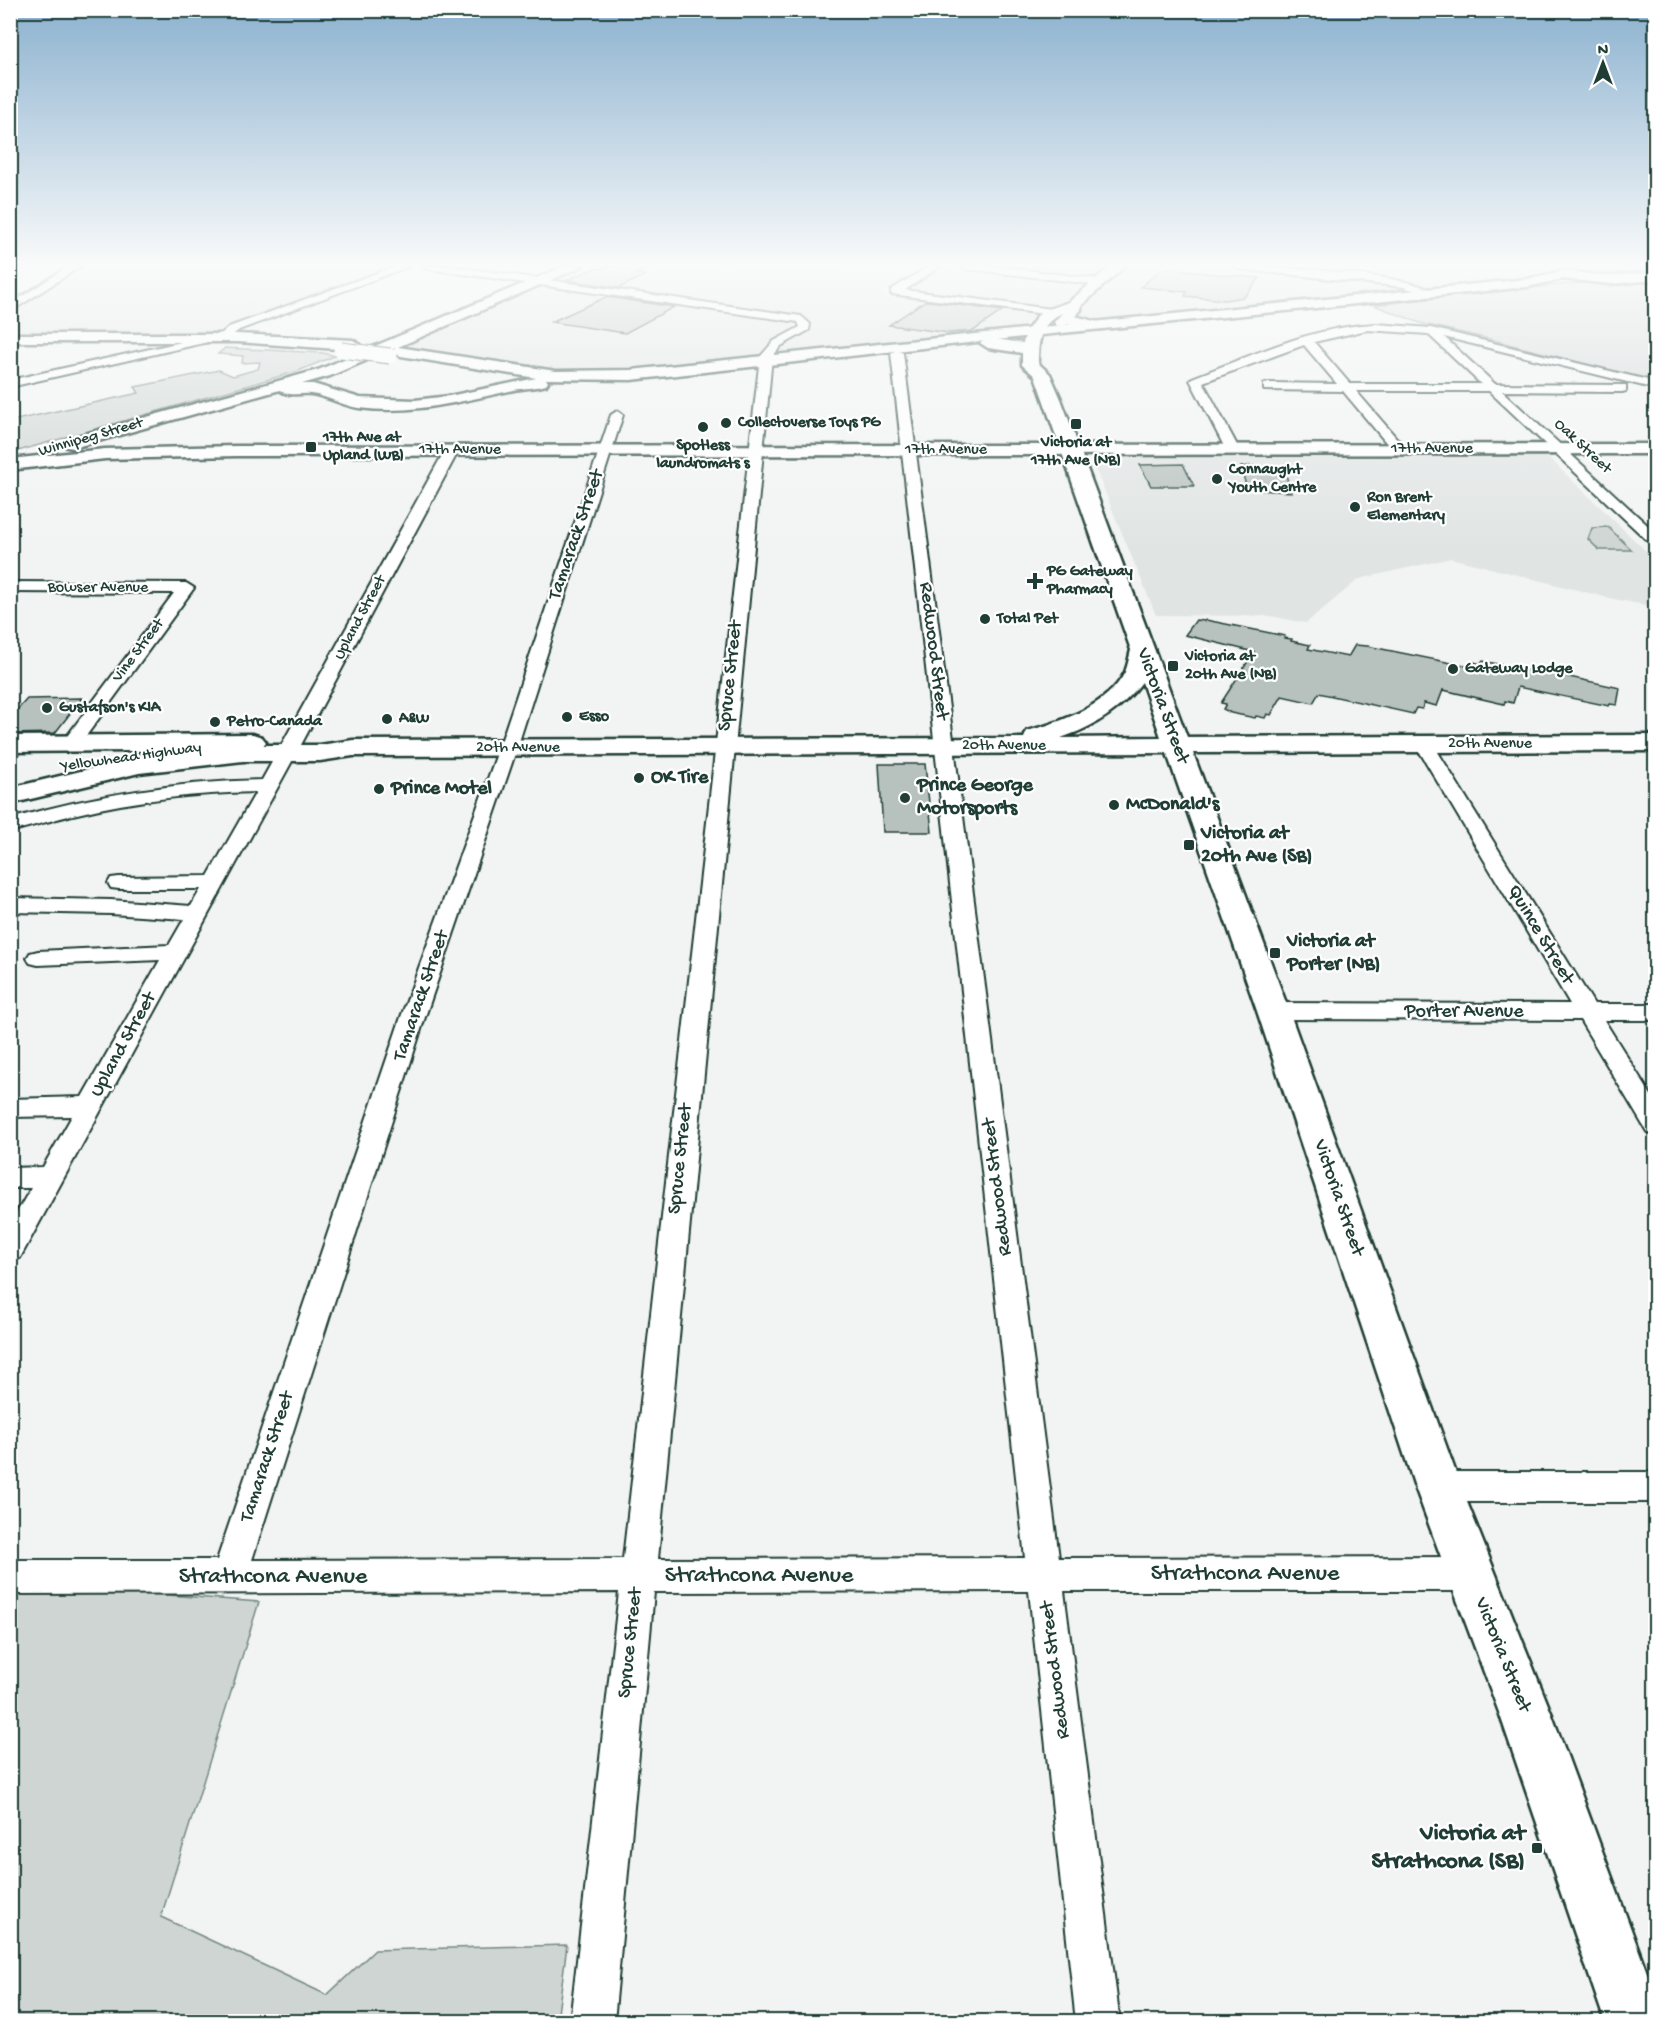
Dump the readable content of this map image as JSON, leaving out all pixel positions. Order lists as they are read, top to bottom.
{
  "streets": {
    "main road": [
      "Winnipeg Street",
      "17th Avenue",
      "Victoria Street",
      "20th Avenue",
      "Yellowhead Highway"
    ],
    "street": [
      "Oak Street",
      "Tamarack Street",
      "Bowser Avenue",
      "Upland Street",
      "Vine Street",
      "Redwood Street",
      "Spruce Street",
      "Quince Street",
      "Porter Avenue",
      "Strathcona Avenue"
    ]
  },
  "crossings": [
    ["Winnipeg Street", "17th Avenue"],
    ["Oak Street", "17th Avenue"],
    ["17th Avenue", "Tamarack Street"],
    ["17th Avenue", "Upland Street"],
    ["17th Avenue", "Redwood Street"],
    ["17th Avenue", "Spruce Street"],
    ["17th Avenue", "Victoria Street"],
    ["Tamarack Street", "20th Avenue"],
    ["Tamarack Street", "Strathcona Avenue"],
    ["Bowser Avenue", "Vine Street"],
    ["Upland Street", "20th Avenue"],
    ["Upland Street", "Yellowhead Highway"],
    ["Vine Street", "20th Avenue"],
    ["Redwood Street", "20th Avenue"],
    ["Redwood Street", "Strathcona Avenue"],
    ["Spruce Street", "20th Avenue"],
    ["Spruce Street", "Strathcona Avenue"],
    ["Victoria Street", "20th Avenue"],
    ["Victoria Street", "Porter Avenue"],
    ["Victoria Street", "Strathcona Avenue"],
    ["20th Avenue", "Yellowhead Highway"],
    ["20th Avenue", "Quince Street"],
    ["Quince Street", "Porter Avenue"]
  ],
  "places": {
    "other": [
      "Collectoverse Toys PG",
      "Spotless laundromats s",
      "Connaught Youth Centre",
      "Ron Brent Elementary",
      "Total Pet",
      "Gateway Lodge",
      "Gustafson's KIA",
      "Esso",
      "A&W",
      "Petro-Canada",
      "OK Tire",
      "Prince Motel",
      "Prince George Motorsports",
      "McDonald's"
    ],
    "transit": [
      "Victoria at 17th Ave (NB)",
      "17th Ave at Upland (WB)",
      "Victoria at 20th Ave (NB)",
      "Victoria at 20th Ave (SB)",
      "Victoria at Porter (NB)",
      "Victoria at Strathcona (SB)"
    ],
    "health": ["PG Gateway Pharmacy"]
  },
  "north": "top"
}
